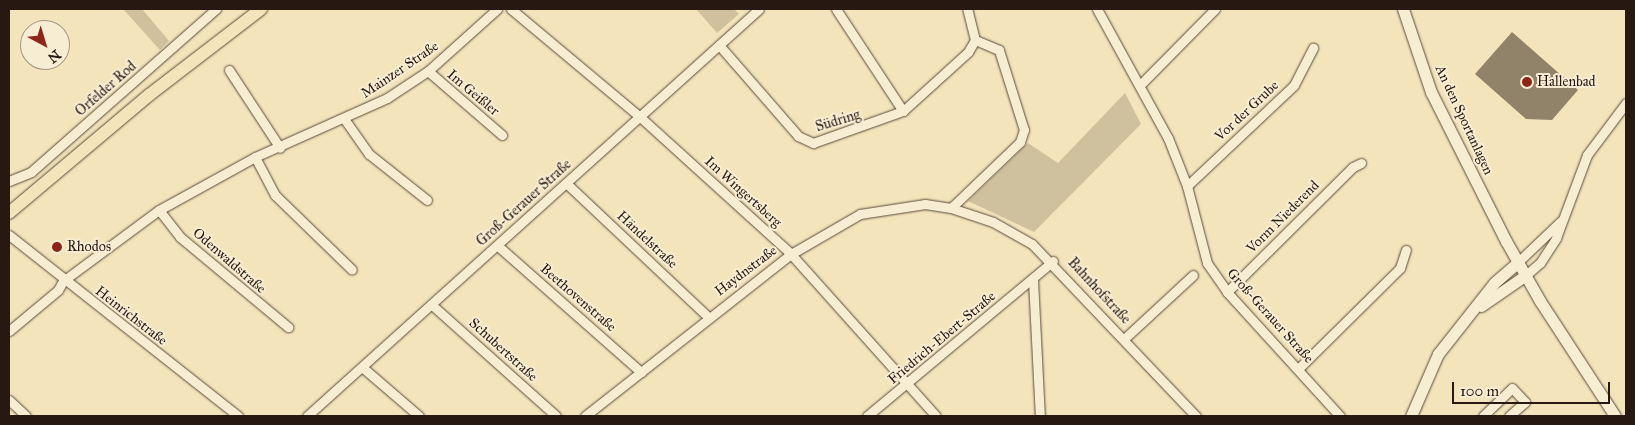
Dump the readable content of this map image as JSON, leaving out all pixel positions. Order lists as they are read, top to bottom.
{
  "streets": {
    "main road": ["An den Sportanlagen"],
    "street": [
      "Mainzer Straße",
      "Orfelder Rod",
      "Im Geißler",
      "Vor der Grube",
      "Südring",
      "Im Wingertsberg",
      "Groß-Gerauer Straße",
      "Vorm Niederend",
      "Händelstraße",
      "Odenwaldstraße",
      "Haydnstraße",
      "Bahnhofstraße",
      "Beethovenstraße",
      "Heinrichstraße",
      "Friedrich-Ebert-Straße",
      "Schubertstraße"
    ]
  },
  "crossings": [
    ["Mainzer Straße", "Im Geißler"],
    ["Mainzer Straße", "Odenwaldstraße"],
    ["Mainzer Straße", "Heinrichstraße"],
    ["Vor der Grube", "Groß-Gerauer Straße"],
    ["Südring", "Groß-Gerauer Straße"],
    ["Im Wingertsberg", "Groß-Gerauer Straße"],
    ["Im Wingertsberg", "Haydnstraße"],
    ["Im Wingertsberg", "Friedrich-Ebert-Straße"],
    ["Groß-Gerauer Straße", "Vorm Niederend"],
    ["Groß-Gerauer Straße", "Händelstraße"],
    ["Groß-Gerauer Straße", "Beethovenstraße"],
    ["Groß-Gerauer Straße", "Schubertstraße"],
    ["Händelstraße", "Haydnstraße"],
    ["Haydnstraße", "Bahnhofstraße"],
    ["Haydnstraße", "Beethovenstraße"],
    ["Haydnstraße", "Friedrich-Ebert-Straße"],
    ["Bahnhofstraße", "Friedrich-Ebert-Straße"]
  ],
  "places": ["Hallenbad", "Rhodos"],
  "scale_bar": "100 m",
  "north": "bottom right"
}
